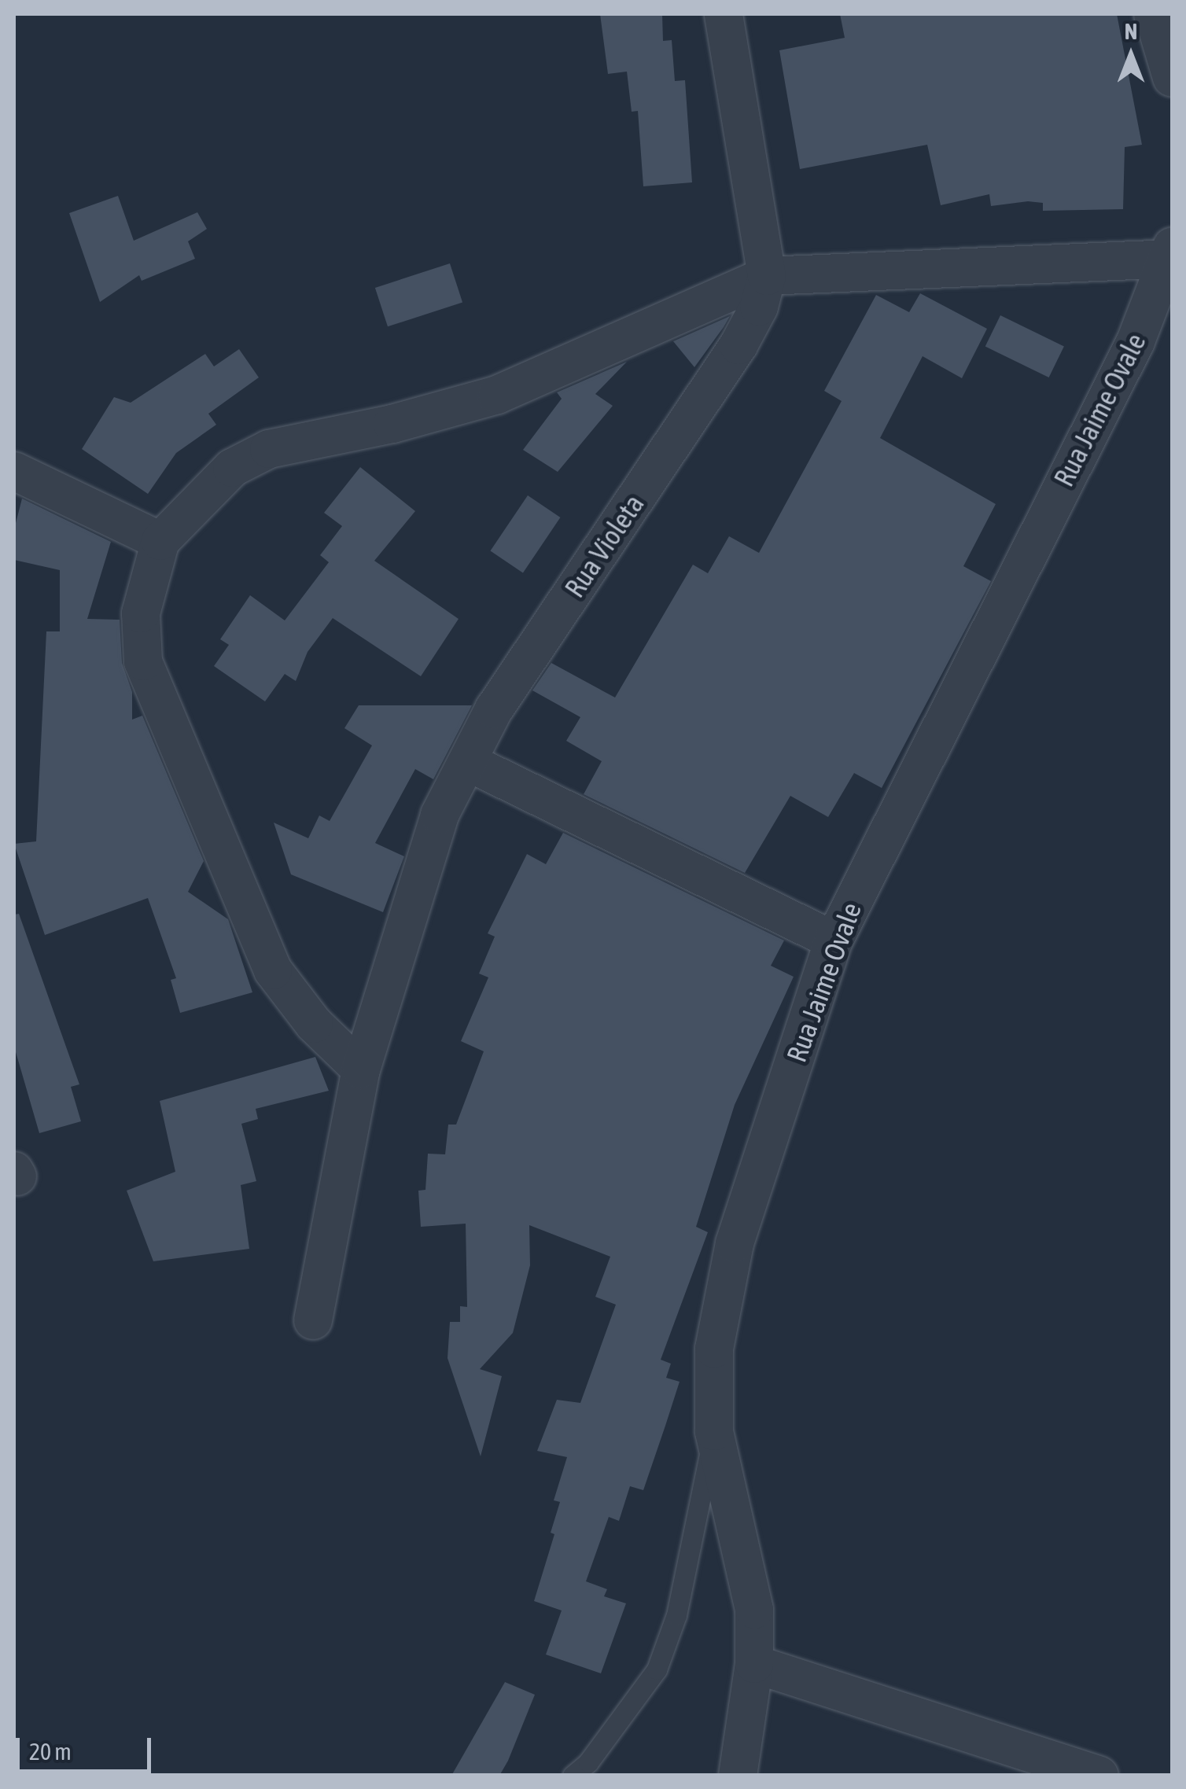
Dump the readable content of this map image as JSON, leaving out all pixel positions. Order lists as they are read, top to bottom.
{
  "streets": {
    "street": ["Rua Jaime Ovale", "Rua Violeta"]
  },
  "scale_bar": "20 m",
  "north": "top"
}
